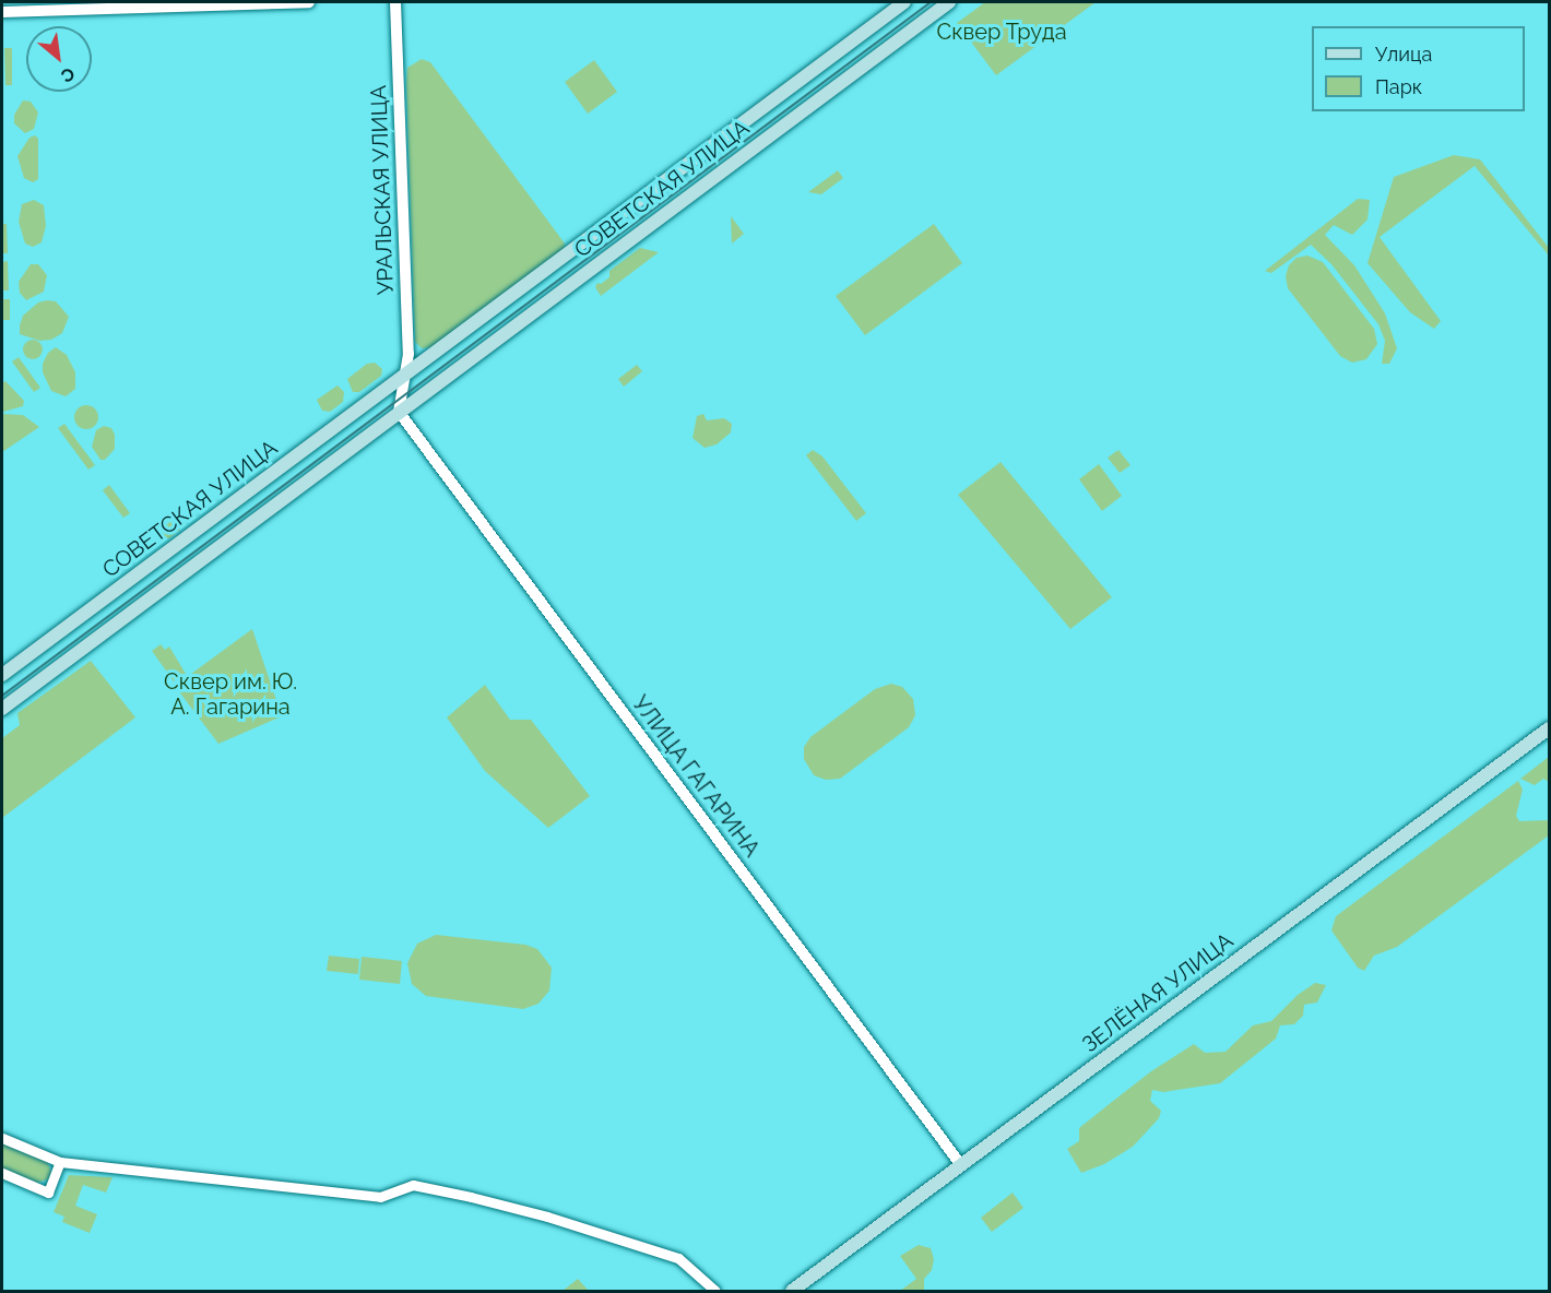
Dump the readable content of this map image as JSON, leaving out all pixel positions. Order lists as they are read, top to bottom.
{
  "streets": {
    "main road": ["СОВЕТСКАЯ УЛИЦА", "ЗЕЛЁНАЯ УЛИЦА"],
    "street": ["УРАЛЬСКАЯ УЛИЦА", "УЛИЦА ГАГАРИНА"]
  },
  "crossings": [
    ["СОВЕТСКАЯ УЛИЦА", "УРАЛЬСКАЯ УЛИЦА"],
    ["СОВЕТСКАЯ УЛИЦА", "УЛИЦА ГАГАРИНА"],
    ["УЛИЦА ГАГАРИНА", "ЗЕЛЁНАЯ УЛИЦА"]
  ],
  "parks": ["Сквер Труда", "Сквер им. Ю. А. Гагарина"],
  "legend": ["Улица", "Парк"],
  "north": "bottom right"
}
